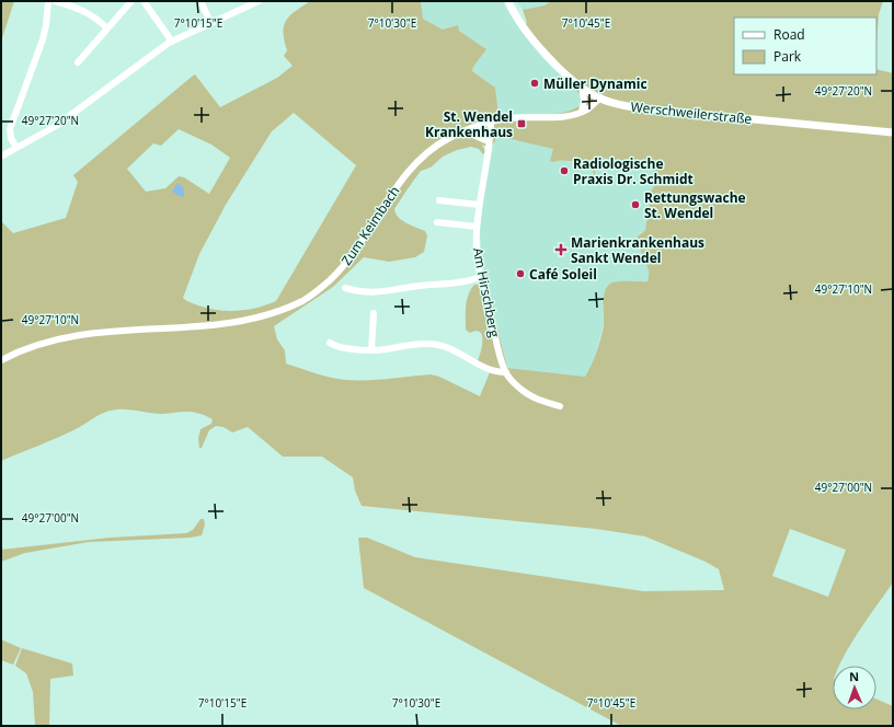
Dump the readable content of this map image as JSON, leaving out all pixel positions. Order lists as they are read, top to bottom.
{
  "streets": {
    "main road": ["Werschweilerstraße"],
    "street": ["Zum Keimbach", "Am Hirschberg"]
  },
  "crossings": [
    ["Werschweilerstraße", "Zum Keimbach"],
    ["Zum Keimbach", "Am Hirschberg"]
  ],
  "places": {
    "other": [
      "Müller Dynamic",
      "Radiologische Praxis Dr. Schmidt",
      "Rettungswache St. Wendel",
      "Café Soleil"
    ],
    "transit": ["St. Wendel Krankenhaus"],
    "health": ["Marienkrankenhaus Sankt Wendel"]
  },
  "legend": ["Road", "Park"],
  "north": "top",
  "coordinates": [
    "7°10'15\"E",
    "7°10'30\"E",
    "7°10'45\"E",
    "49°27'20\"N",
    "49°27'10\"N",
    "49°27'00\"N"
  ]
}
